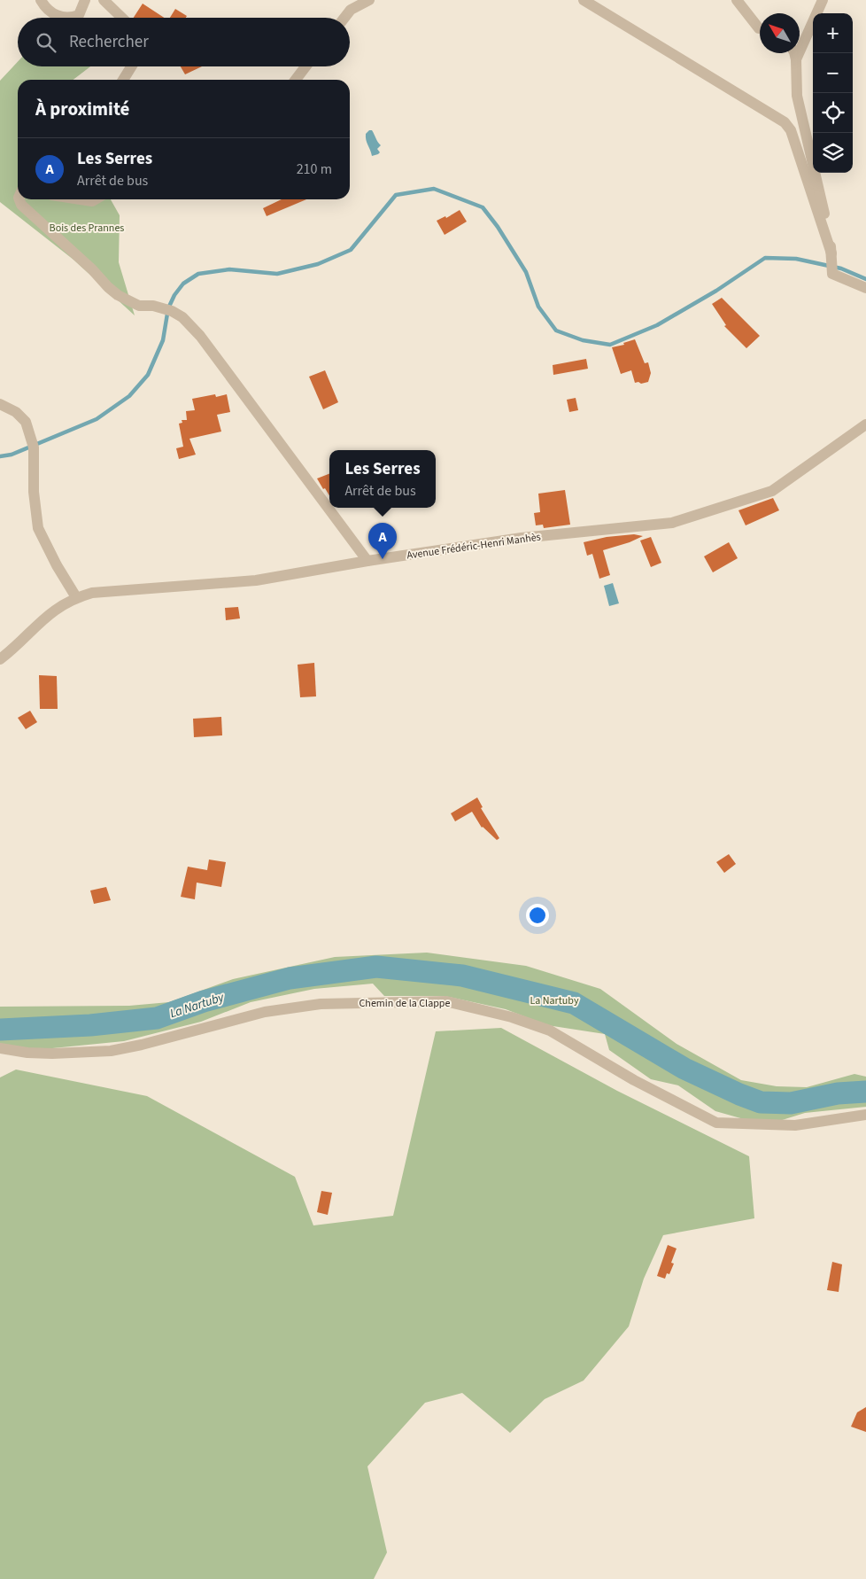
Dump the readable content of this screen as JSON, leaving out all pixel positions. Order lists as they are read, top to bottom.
{
  "streets": {
    "street": ["Avenue Frédéric-Henri Manhès", "Chemin de la Clappe"]
  },
  "water": ["La Nartuby"],
  "parks": ["Bois des Prannes", "La Nartuby"],
  "north": "top left",
  "page": {
    "map_buttons": ["+", "−"],
    "search": "Rechercher",
    "heading": "À proximité",
    "list": [
      {
        "mark": "A",
        "name": "Les Serres",
        "note": "Arrêt de bus",
        "value": "210 m"
      }
    ],
    "popup": ["Les Serres", "Arrêt de bus"],
    "pins": "A"
  }
}
